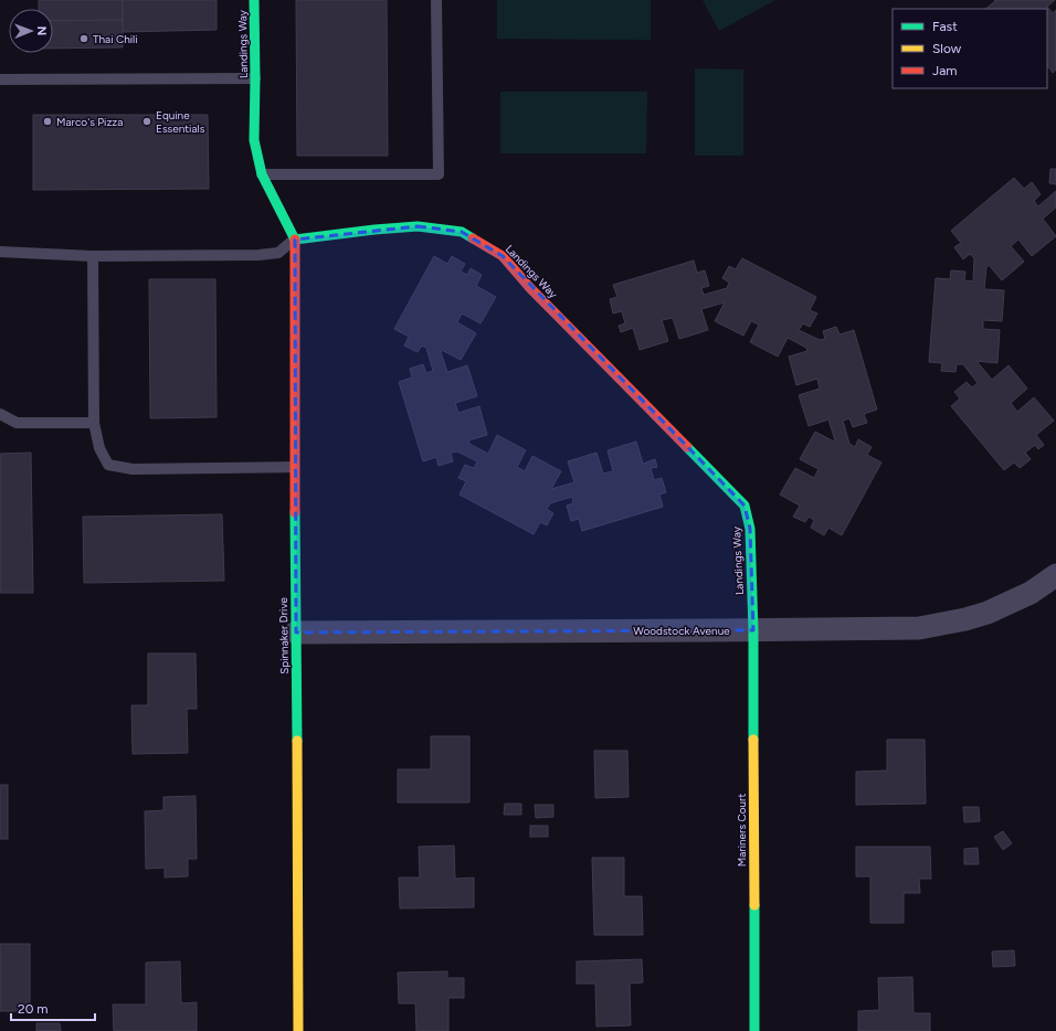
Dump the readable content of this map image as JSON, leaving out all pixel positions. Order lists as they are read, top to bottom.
{
  "streets": {
    "street": [
      "Landings Way",
      "Woodstock Avenue",
      "Spinnaker Drive",
      "Mariners Court"
    ]
  },
  "crossings": [
    ["Landings Way", "Woodstock Avenue"],
    ["Landings Way", "Spinnaker Drive"],
    ["Landings Way", "Mariners Court"],
    ["Woodstock Avenue", "Spinnaker Drive"],
    ["Woodstock Avenue", "Mariners Court"]
  ],
  "places": ["Thai Chili", "Marco's Pizza", "Equine Essentials"],
  "legend": ["Fast", "Slow", "Jam"],
  "scale_bar": "20 m",
  "north": "right"
}
